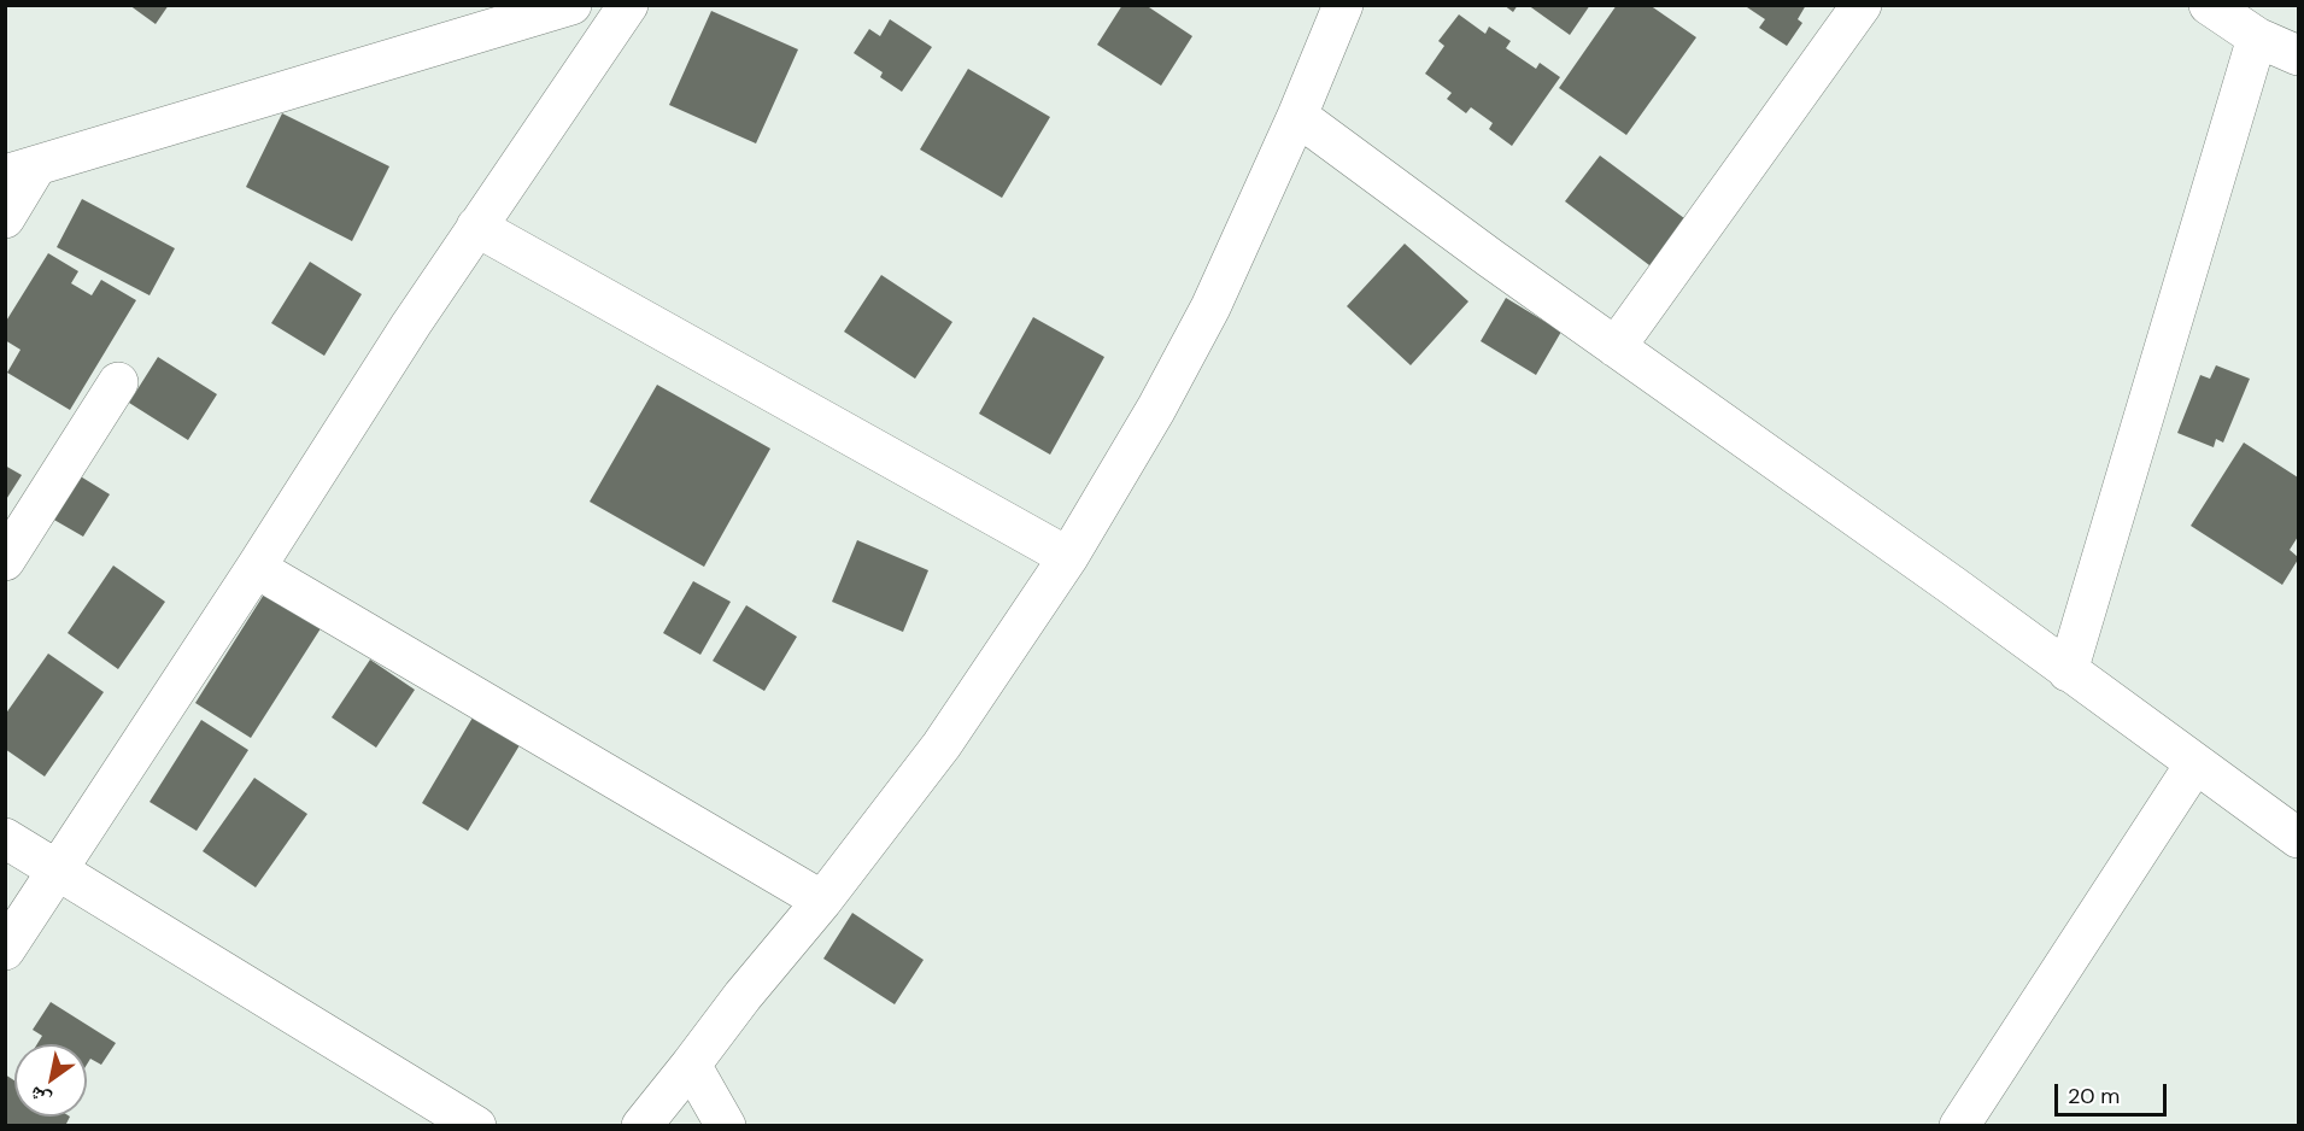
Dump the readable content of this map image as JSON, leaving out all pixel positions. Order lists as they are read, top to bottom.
{
  "scale_bar": "20 m",
  "north": "bottom left"
}
